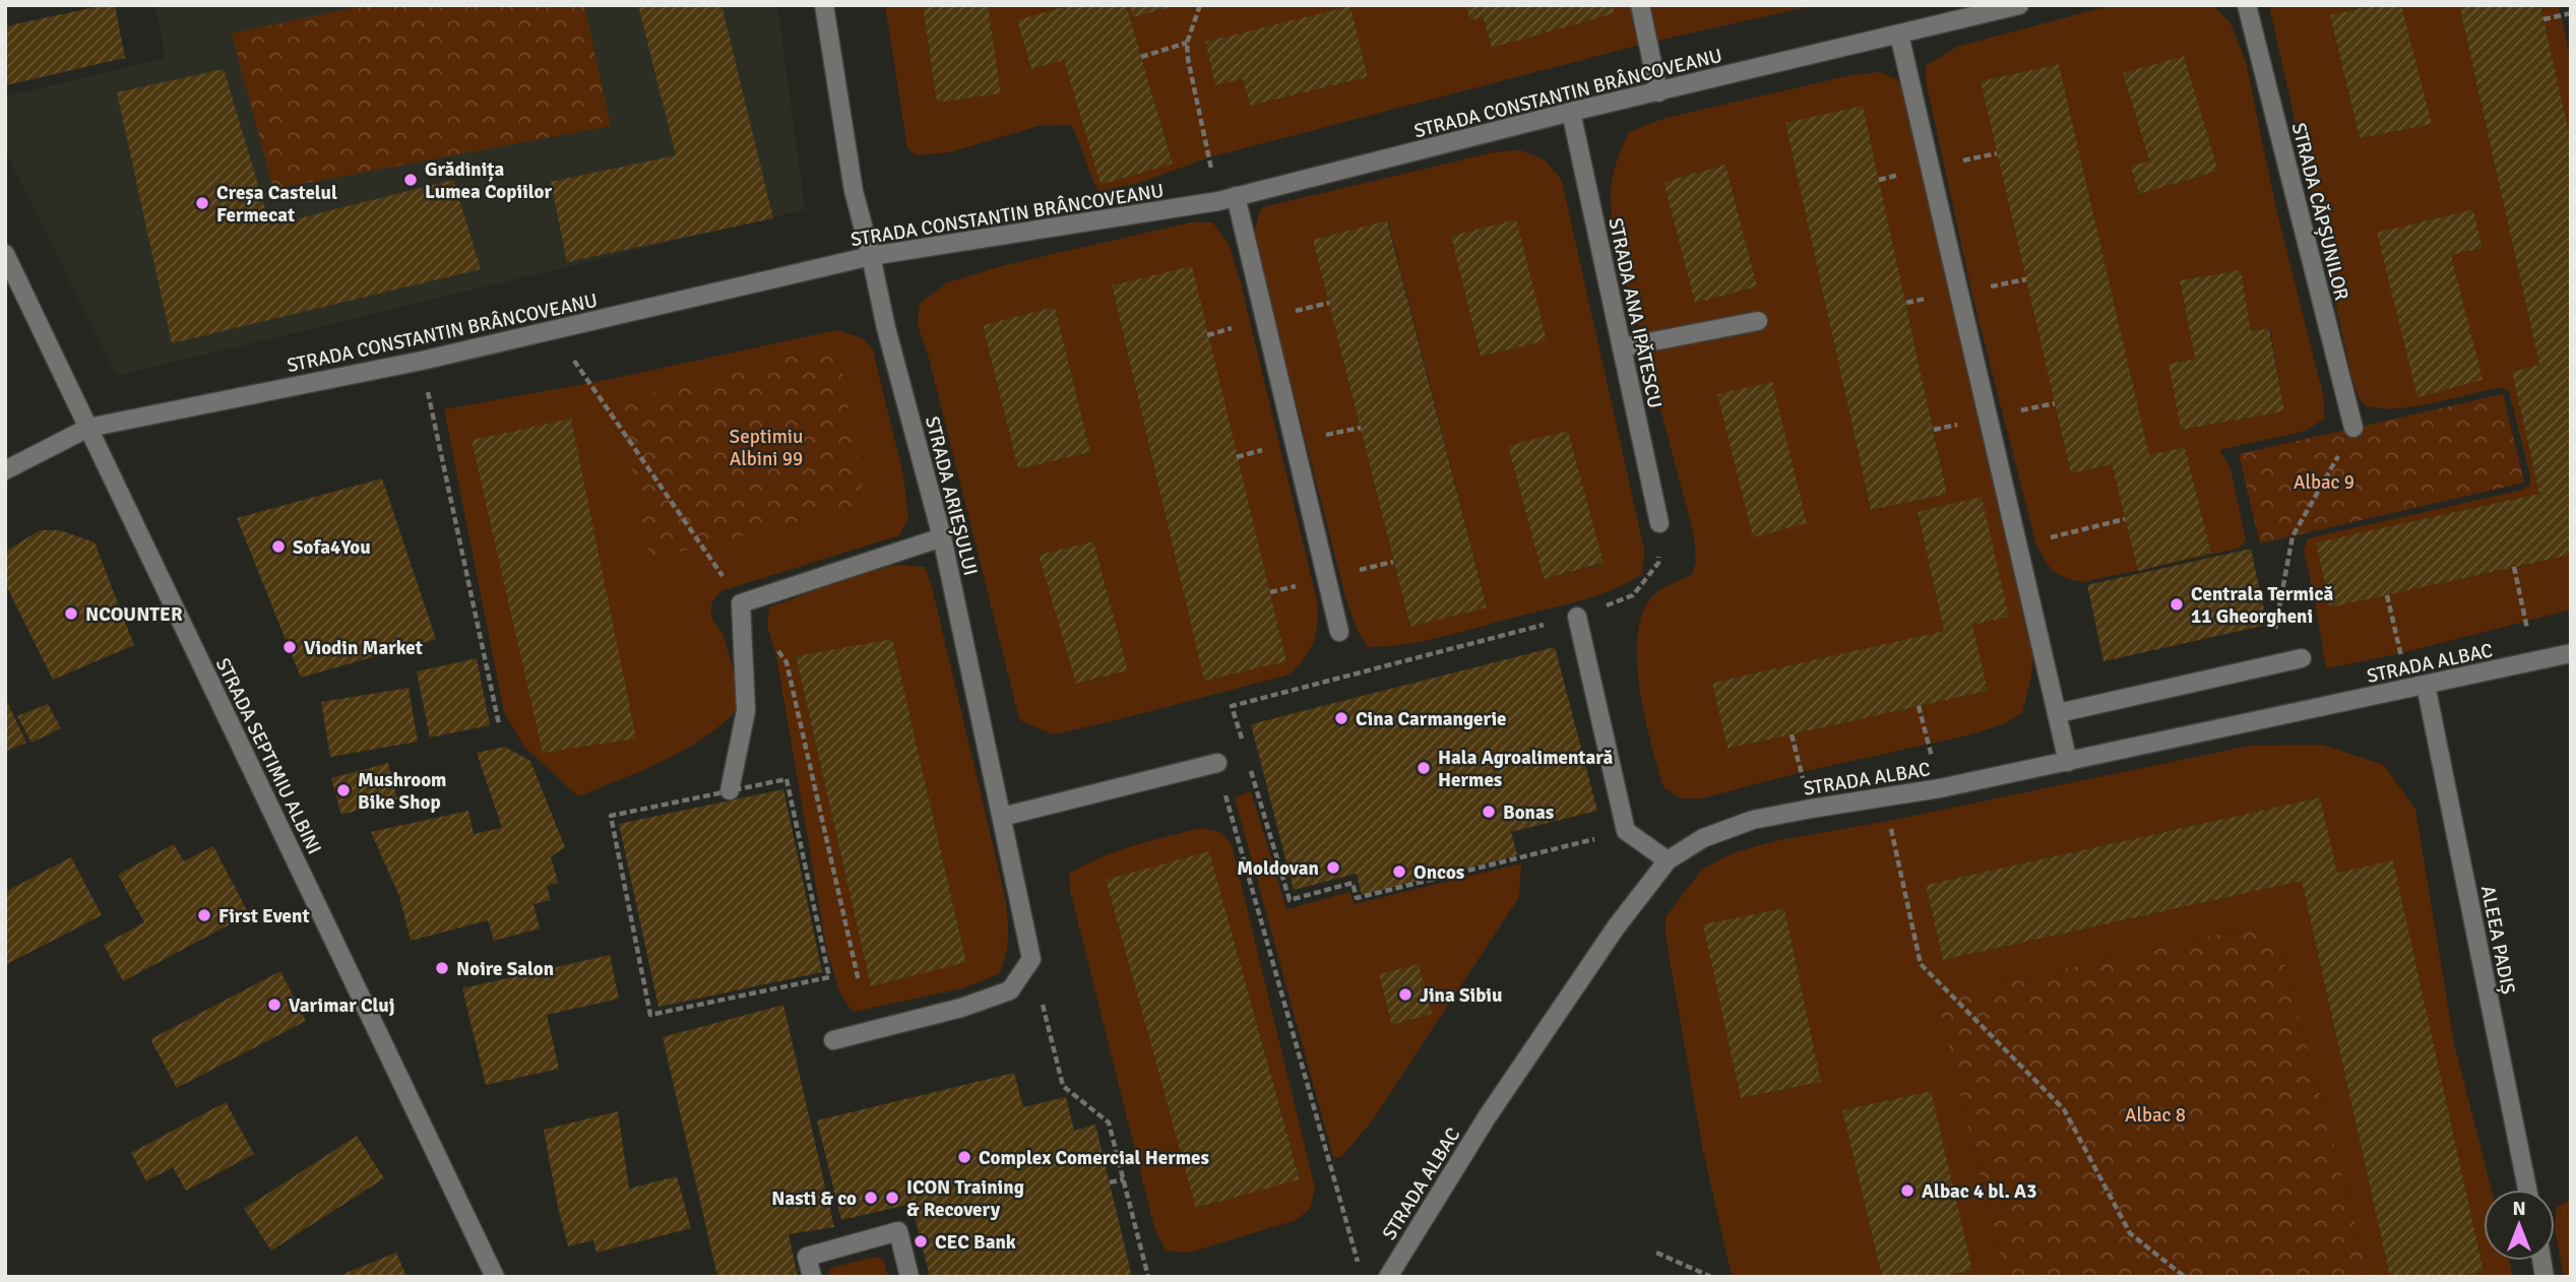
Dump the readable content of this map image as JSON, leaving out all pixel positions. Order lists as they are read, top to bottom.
{
  "streets": {
    "street": [
      "STRADA CONSTANTIN BRÂNCOVEANU",
      "STRADA CĂPȘUNILOR",
      "STRADA ANA IPĂTESCU",
      "STRADA ARIEȘULUI",
      "STRADA ALBAC",
      "STRADA SEPTIMIU ALBINI",
      "ALEEA PADIȘ"
    ]
  },
  "crossings": [
    ["STRADA CONSTANTIN BRÂNCOVEANU", "STRADA ANA IPĂTESCU"],
    ["STRADA CONSTANTIN BRÂNCOVEANU", "STRADA ARIEȘULUI"],
    ["STRADA CONSTANTIN BRÂNCOVEANU", "STRADA SEPTIMIU ALBINI"],
    ["STRADA ALBAC", "ALEEA PADIȘ"]
  ],
  "parks": ["Septimiu Albini 99", "Albac 9", "Albac 8"],
  "places": [
    "Grădinița Lumea Copiilor",
    "Creșa Castelul Fermecat",
    "Sofa4You",
    "Centrala Termică 11 Gheorgheni",
    "NCOUNTER",
    "Viodin Market",
    "Cina Carmangerie",
    "Hala Agroalimentară Hermes",
    "Mushroom Bike Shop",
    "Bonas",
    "Moldovan",
    "Oncos",
    "First Event",
    "Noire Salon",
    "Jina Sibiu",
    "Varimar Cluj",
    "Complex Comercial Hermes",
    "Albac 4 bl. A3",
    "Nasti & co",
    "ICON Training & Recovery",
    "CEC Bank"
  ],
  "north": "top"
}
